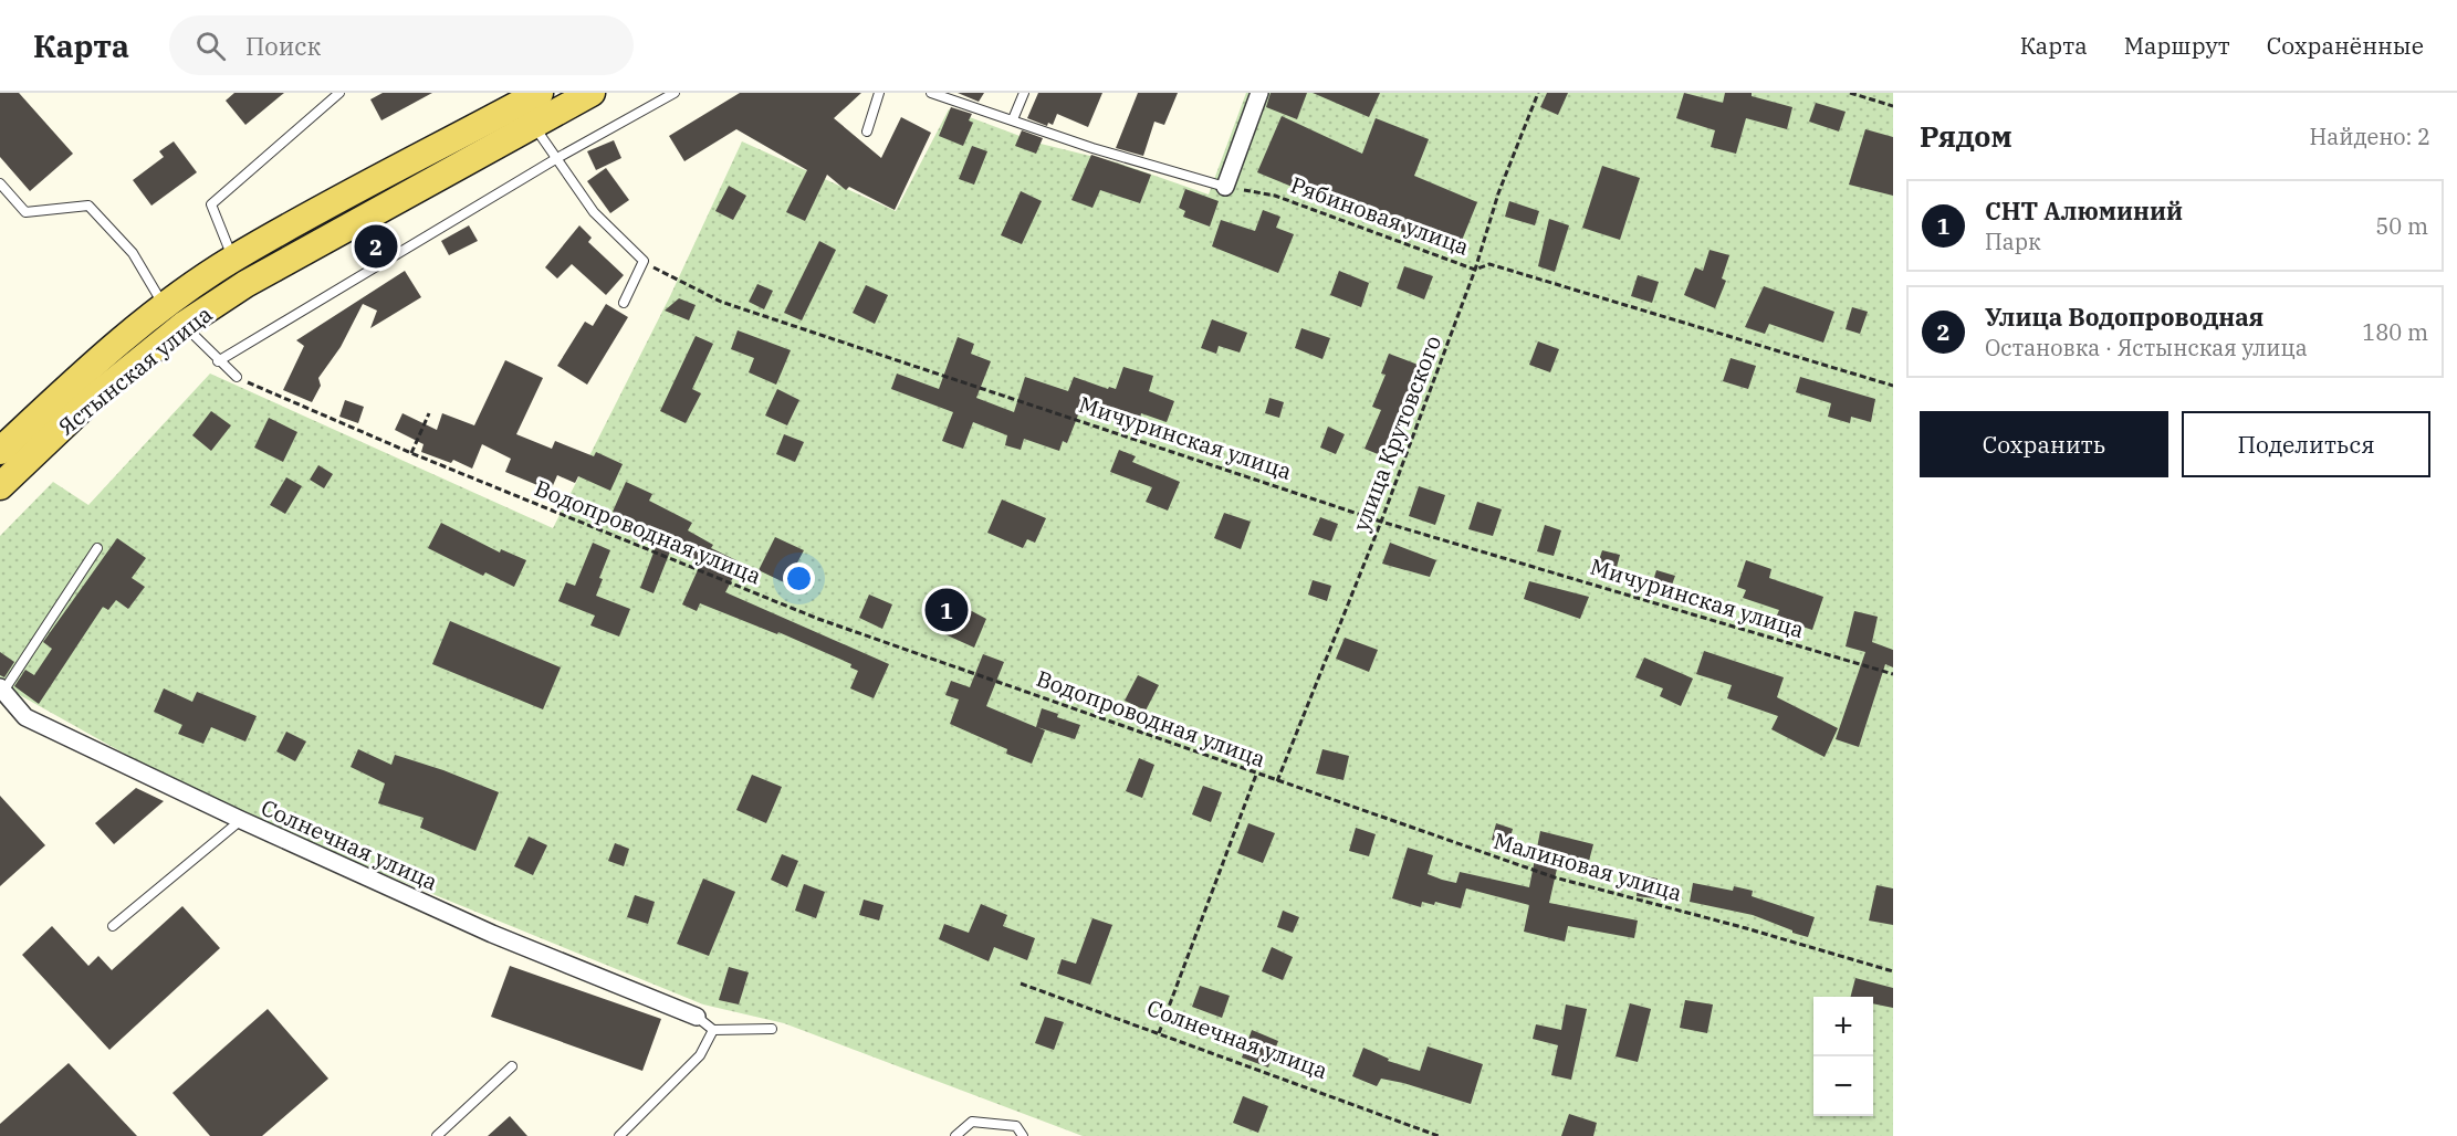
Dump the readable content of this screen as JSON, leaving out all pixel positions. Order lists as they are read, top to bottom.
{
  "streets": {
    "main road": ["Ястынская улица"],
    "street": ["Солнечная улица"],
    "path": [
      "Рябиновая улица",
      "улица Крутовского",
      "Мичуринская улица",
      "Водопроводная улица",
      "Малиновая улица"
    ]
  },
  "crossings": [
    ["Рябиновая улица", "улица Крутовского"],
    ["улица Крутовского", "Мичуринская улица"],
    ["улица Крутовского", "Водопроводная улица"],
    ["улица Крутовского", "Малиновая улица"],
    ["Водопроводная улица", "Малиновая улица"]
  ],
  "page": {
    "header": "Карта",
    "search": "Поиск",
    "nav": ["Карта", "Маршрут", "Сохранённые"],
    "heading": ["Рядом", "Найдено: 2"],
    "list": [
      {
        "mark": "1",
        "name": "СНТ Алюминий",
        "note": "Парк",
        "value": "50 m"
      },
      {
        "mark": "2",
        "name": "Улица Водопроводная",
        "note": "Остановка · Ястынская улица",
        "value": "180 m"
      }
    ],
    "pins": ["2", "1"],
    "buttons": ["Сохранить", "Поделиться"],
    "map_buttons": ["+", "−"]
  }
}
